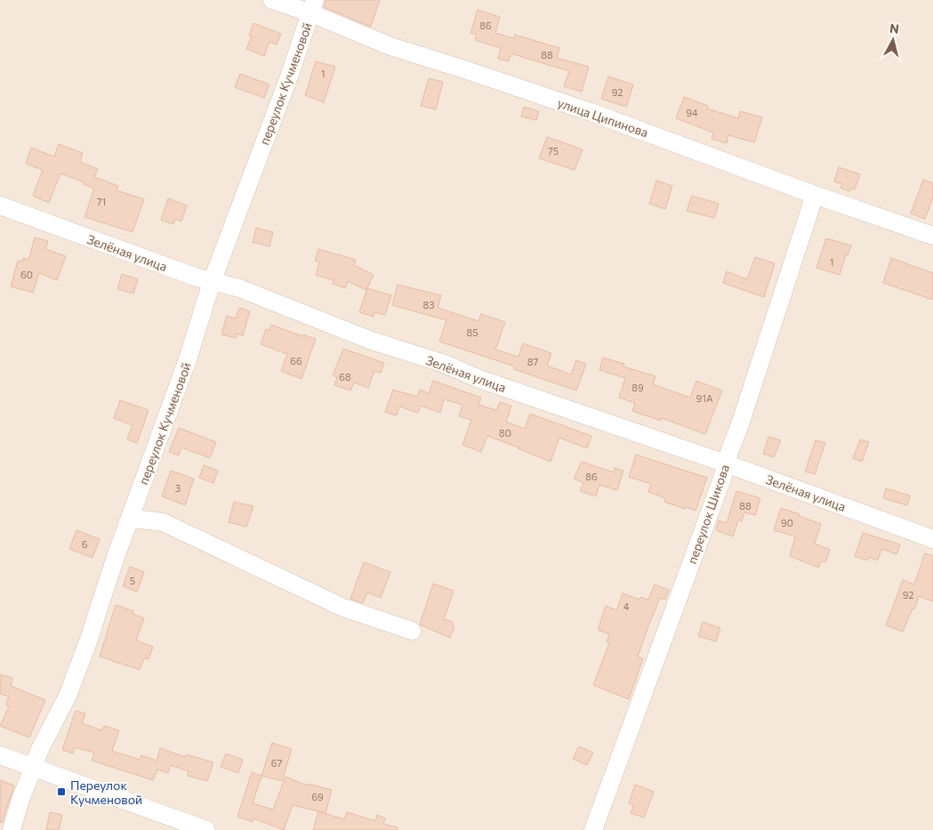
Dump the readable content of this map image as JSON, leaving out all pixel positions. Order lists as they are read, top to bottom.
{
  "streets": {
    "street": [
      "переулок Кучменовой",
      "улица Ципинова",
      "Зелёная улица",
      "переулок Шикова"
    ]
  },
  "crossings": [
    ["переулок Кучменовой", "улица Ципинова"],
    ["переулок Кучменовой", "Зелёная улица"],
    ["улица Ципинова", "переулок Шикова"],
    ["Зелёная улица", "переулок Шикова"]
  ],
  "places": {
    "transit": ["Переулок Кучменовой"]
  },
  "house_numbers": [
    "86",
    "88",
    "1",
    "92",
    "94",
    "75",
    "71",
    "1",
    "60",
    "83",
    "85",
    "66",
    "87",
    "68",
    "89",
    "91А",
    "80",
    "86",
    "3",
    "88",
    "90",
    "6",
    "5",
    "92",
    "4",
    "67",
    "69"
  ],
  "north": "top"
}
